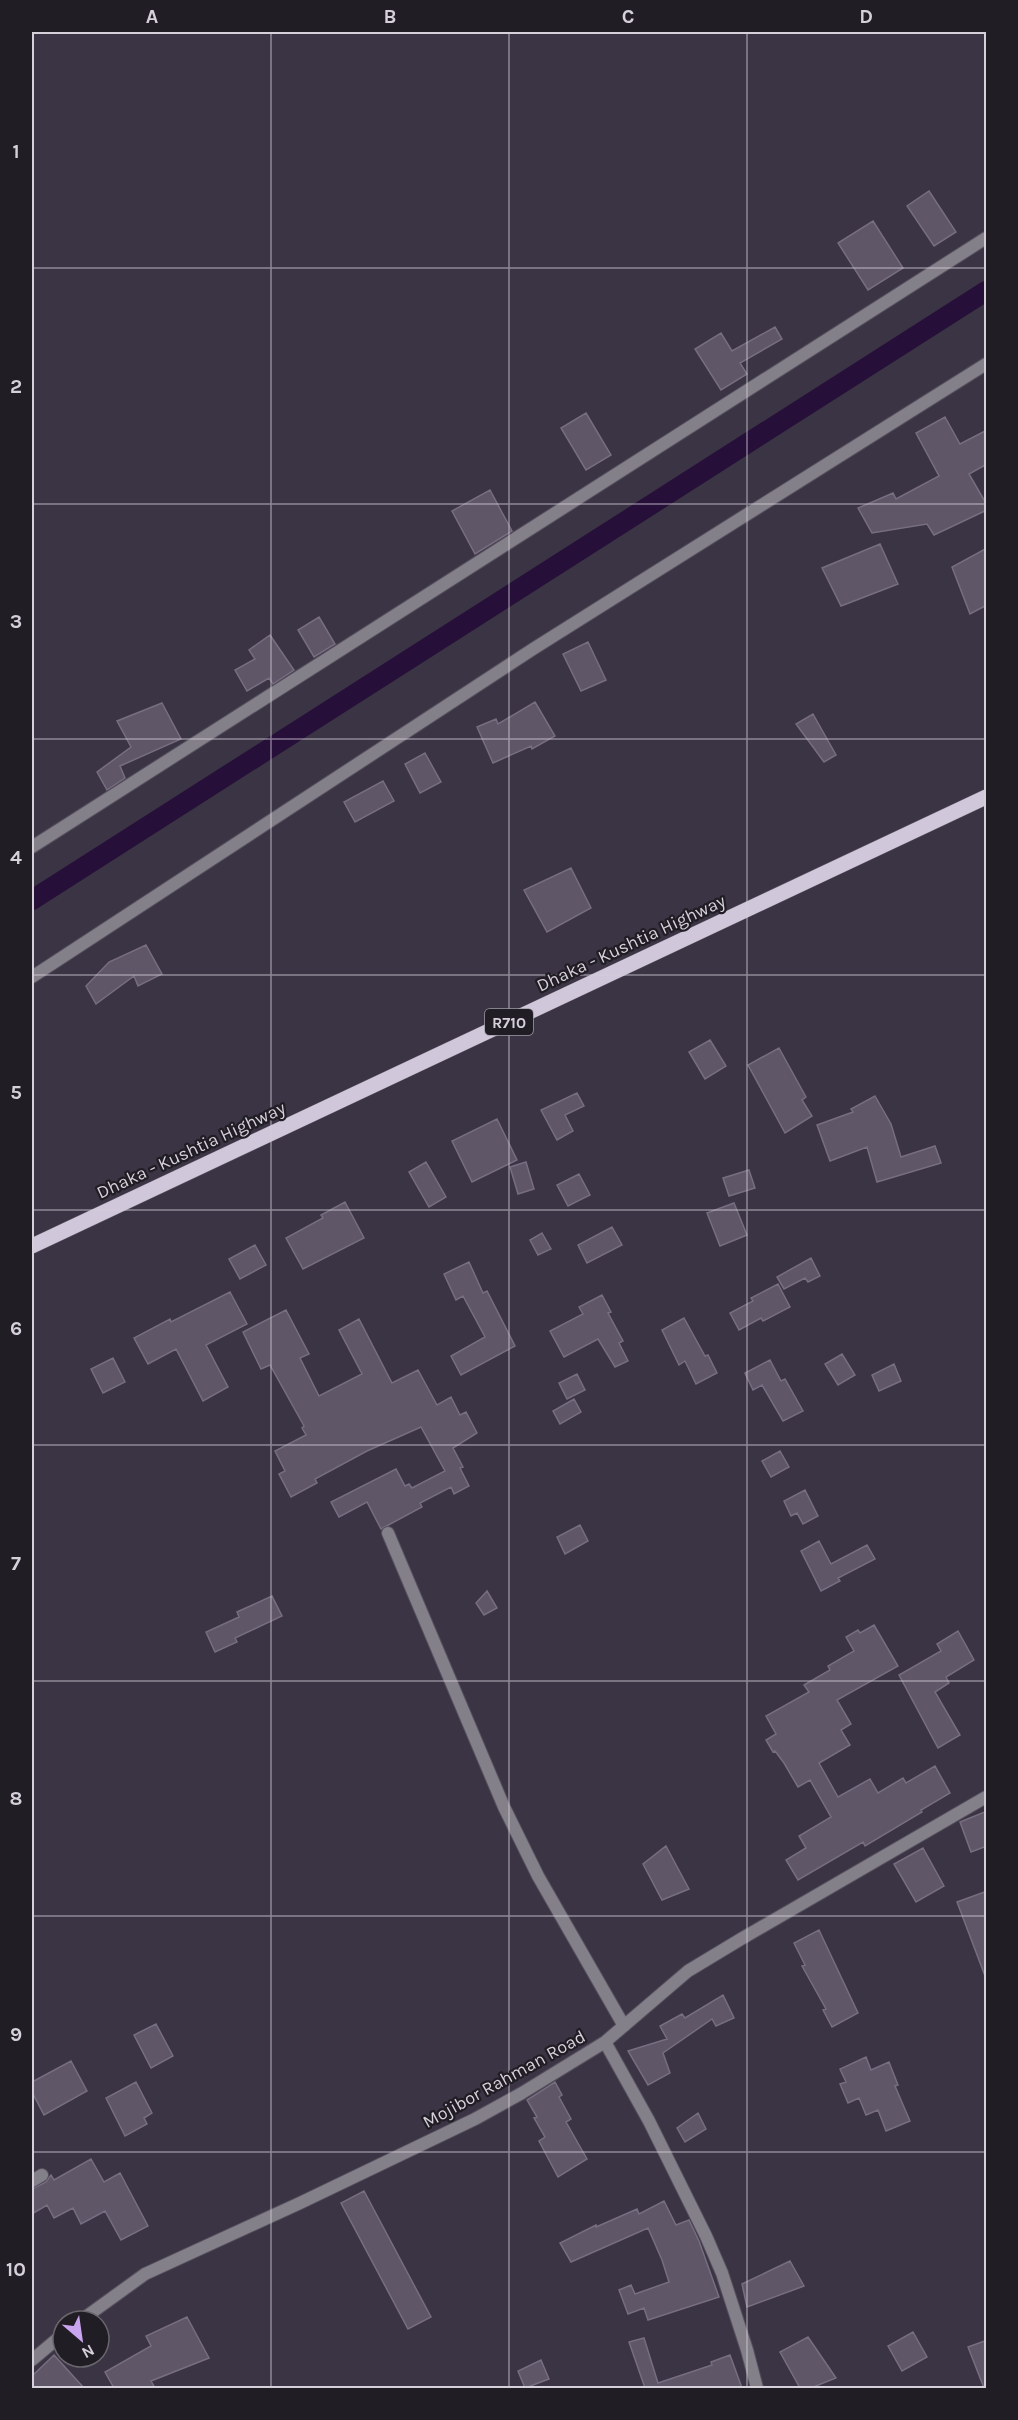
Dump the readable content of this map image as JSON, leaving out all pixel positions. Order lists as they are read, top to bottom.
{
  "streets": {
    "main road": ["Dhaka - Kushtia Highway", "R710"],
    "street": ["Mojibor Rahman Road"]
  },
  "north": "bottom right",
  "grid": {
    "columns": [
      "A",
      "B",
      "C",
      "D"
    ],
    "rows": [
      "1",
      "2",
      "3",
      "4",
      "5",
      "6",
      "7",
      "8",
      "9",
      "10"
    ]
  }
}
